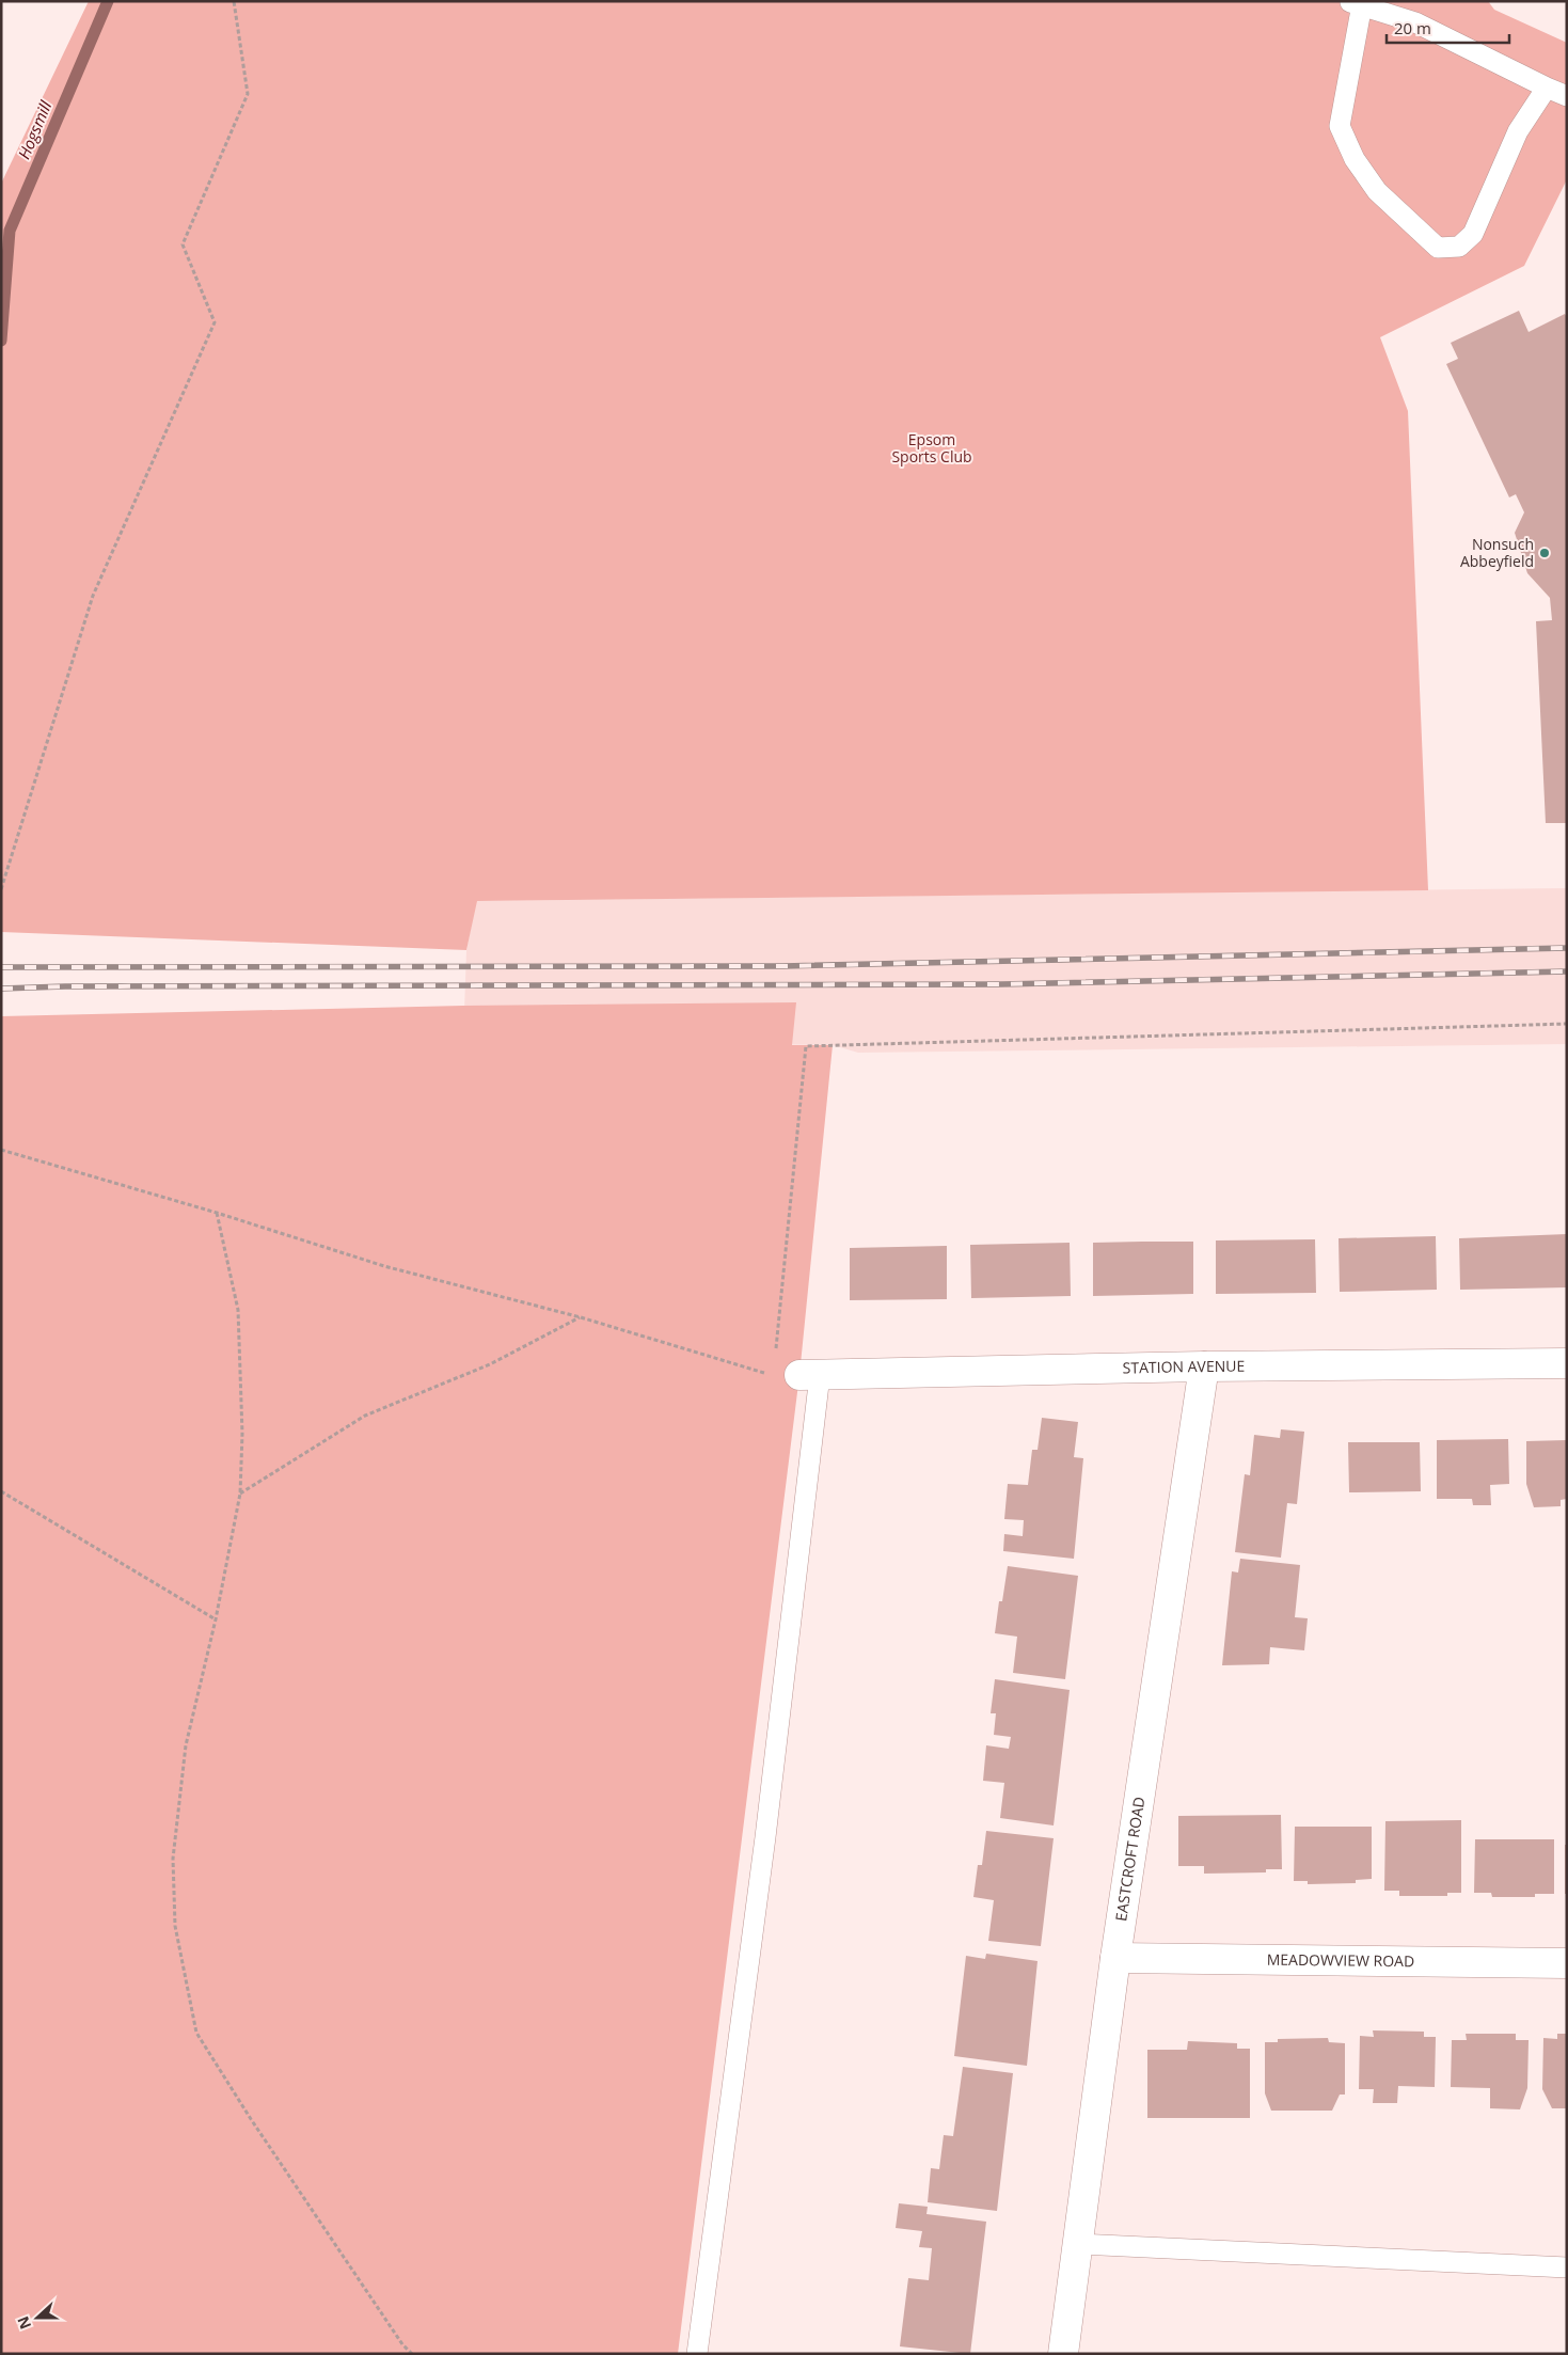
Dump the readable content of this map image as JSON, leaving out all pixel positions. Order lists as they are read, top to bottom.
{
  "streets": {
    "street": ["STATION AVENUE", "EASTCROFT ROAD", "MEADOWVIEW ROAD"]
  },
  "crossings": [
    ["STATION AVENUE", "EASTCROFT ROAD"],
    ["EASTCROFT ROAD", "MEADOWVIEW ROAD"]
  ],
  "water": ["Hogsmill"],
  "parks": ["Epsom Sports Club"],
  "places": ["Nonsuch Abbeyfield"],
  "scale_bar": "20 m",
  "north": "left"
}
